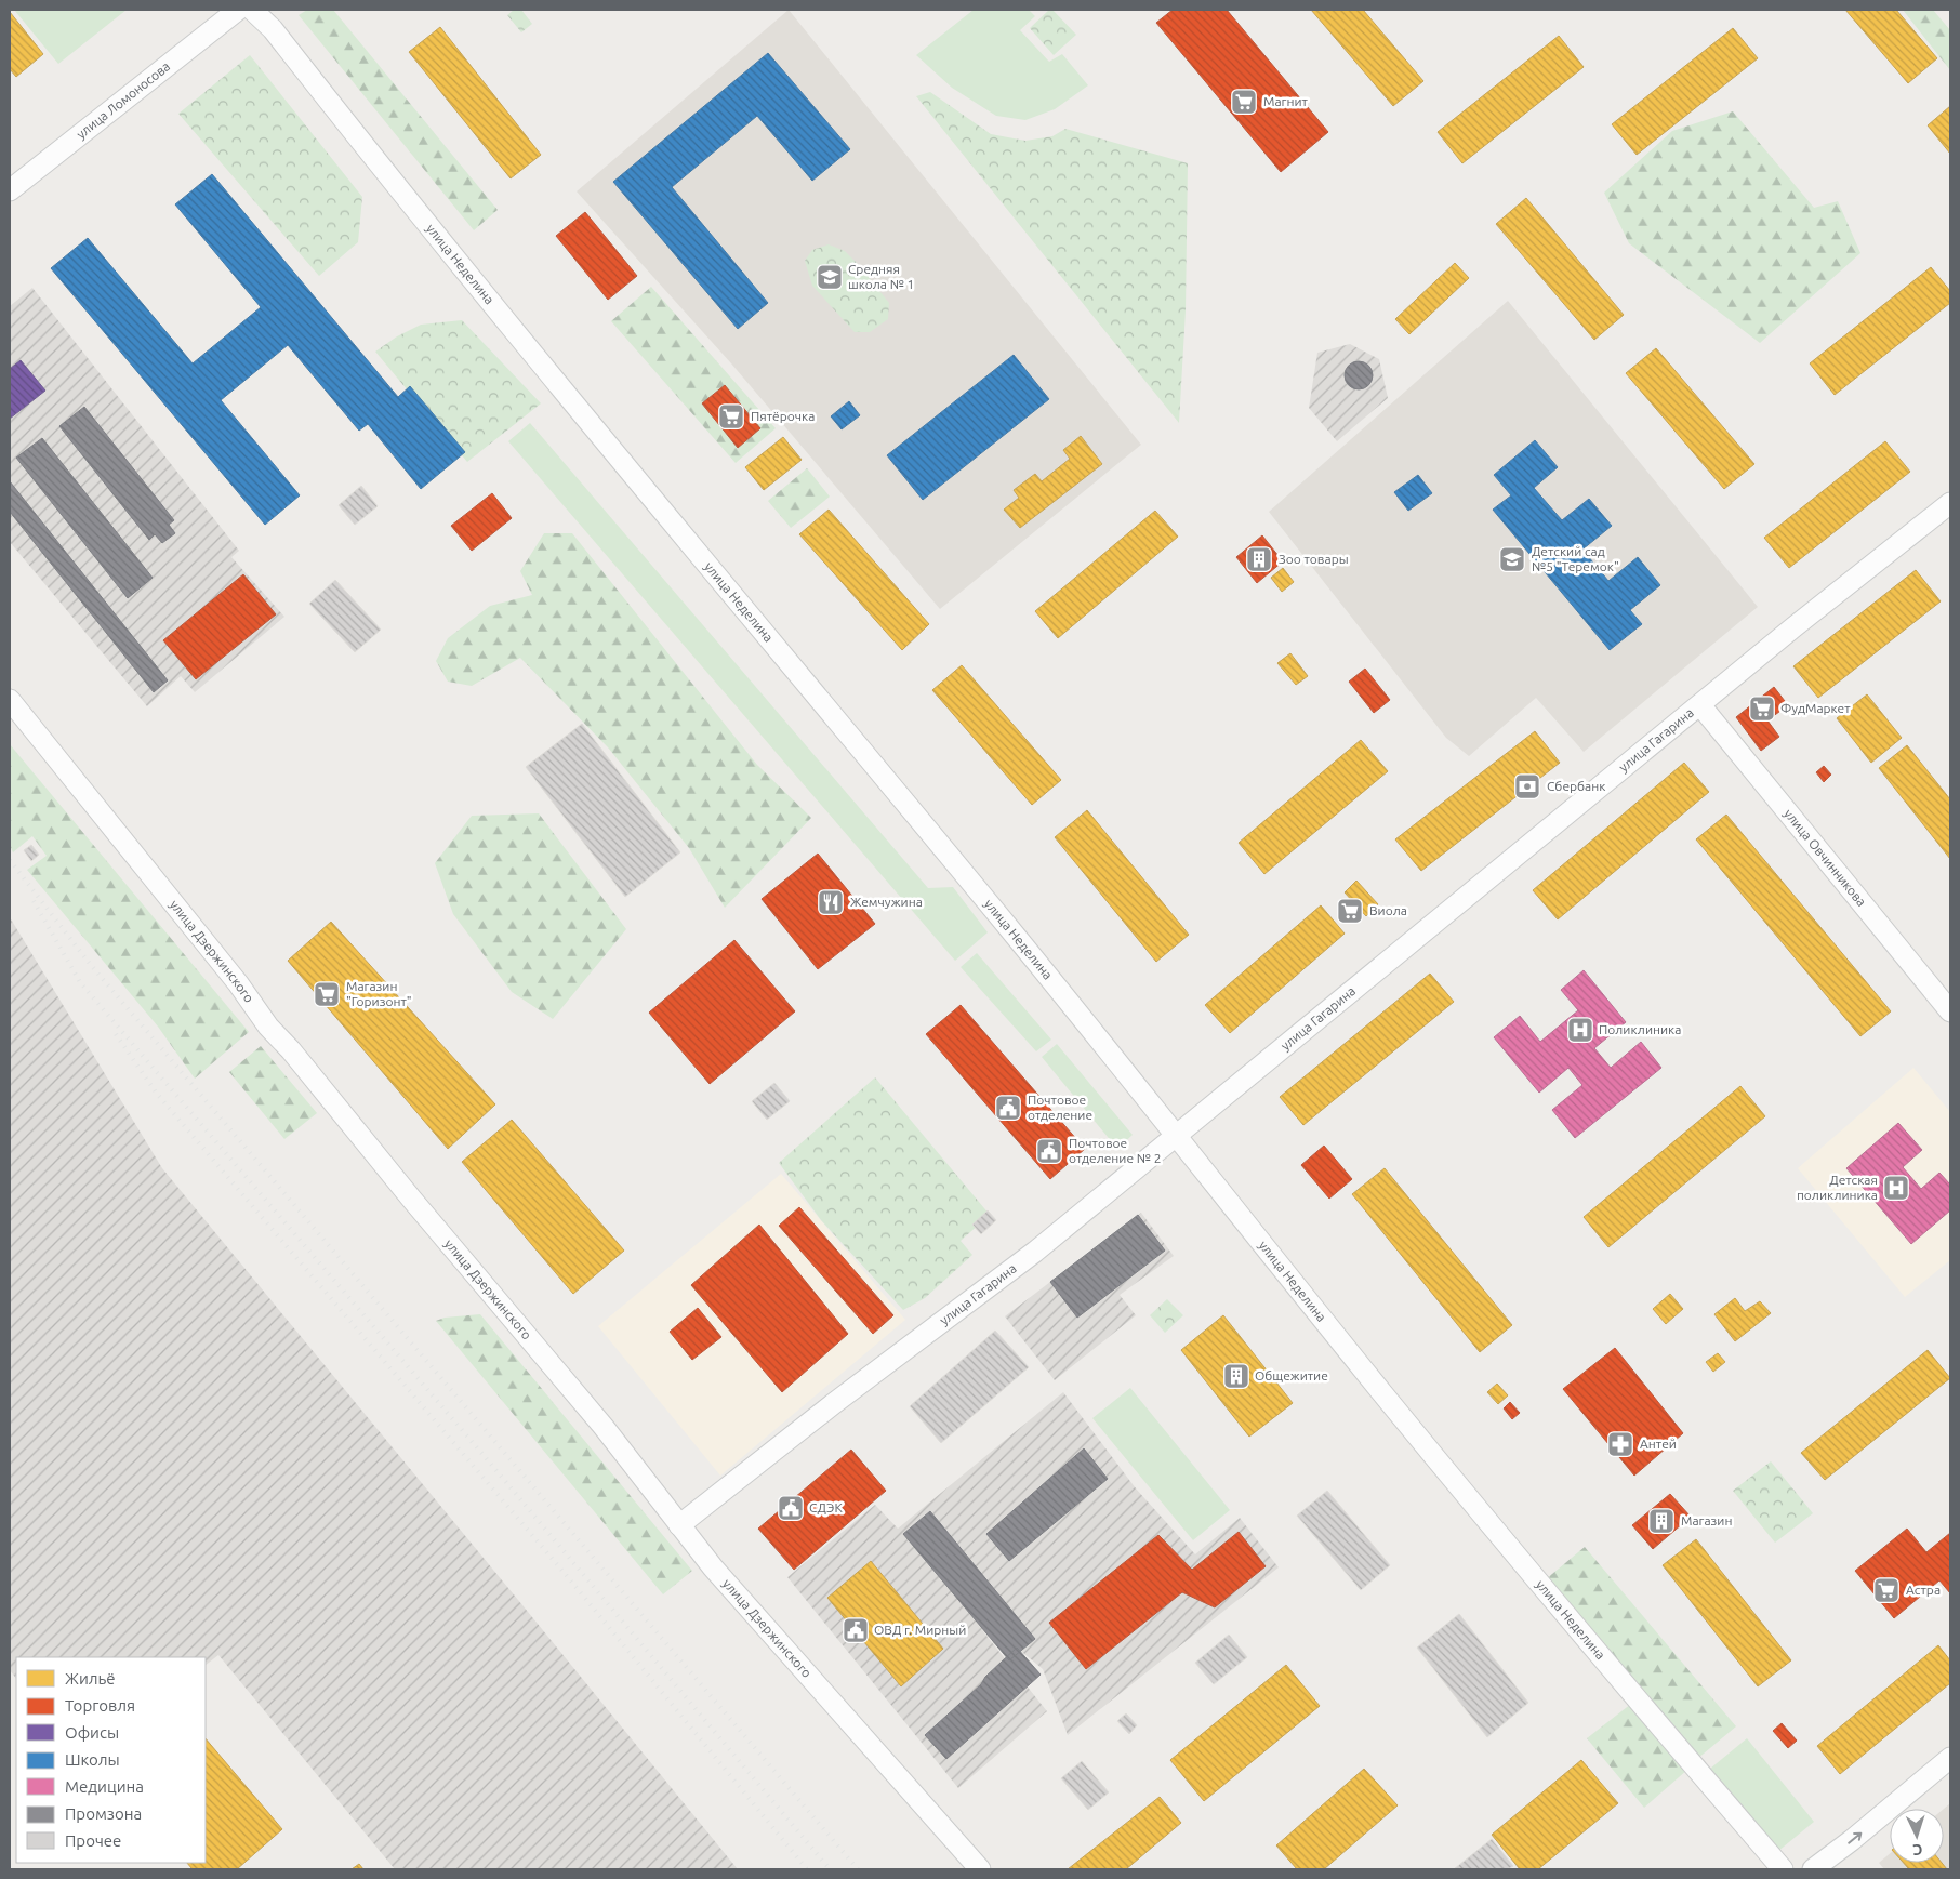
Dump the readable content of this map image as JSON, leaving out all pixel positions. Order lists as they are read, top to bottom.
{
  "streets": {
    "street": [
      "улица Ломоносова",
      "улица Неделина",
      "улица Гагарина",
      "улица Овчинникова",
      "улица Дзержинского"
    ]
  },
  "crossings": [
    ["улица Неделина", "улица Гагарина"],
    ["улица Гагарина", "улица Овчинникова"],
    ["улица Гагарина", "улица Дзержинского"]
  ],
  "places": {
    "supermarket": [
      "Магнит",
      "Пятёрочка",
      "ФудМаркет",
      "Виола",
      "Магазин \"Горизонт\"",
      "Астра"
    ],
    "school or university": ["Средняя школа № 1", "Детский сад №5 \"Теремок\""],
    "building": ["Зоо товары", "Общежитие", "Магазин"],
    "bank": ["Сбербанк"],
    "restaurant": ["Жемчужина"],
    "hospital": ["Поликлиника", "Детская поликлиника"],
    "public building": [
      "Почтовое отделение",
      "Почтовое отделение № 2",
      "СДЭК",
      "ОВД г. Мирный"
    ],
    "pharmacy": ["Антей"]
  },
  "legend": [
    "Жильё",
    "Торговля",
    "Офисы",
    "Школы",
    "Медицина",
    "Промзона",
    "Прочее"
  ],
  "north": "bottom"
}
